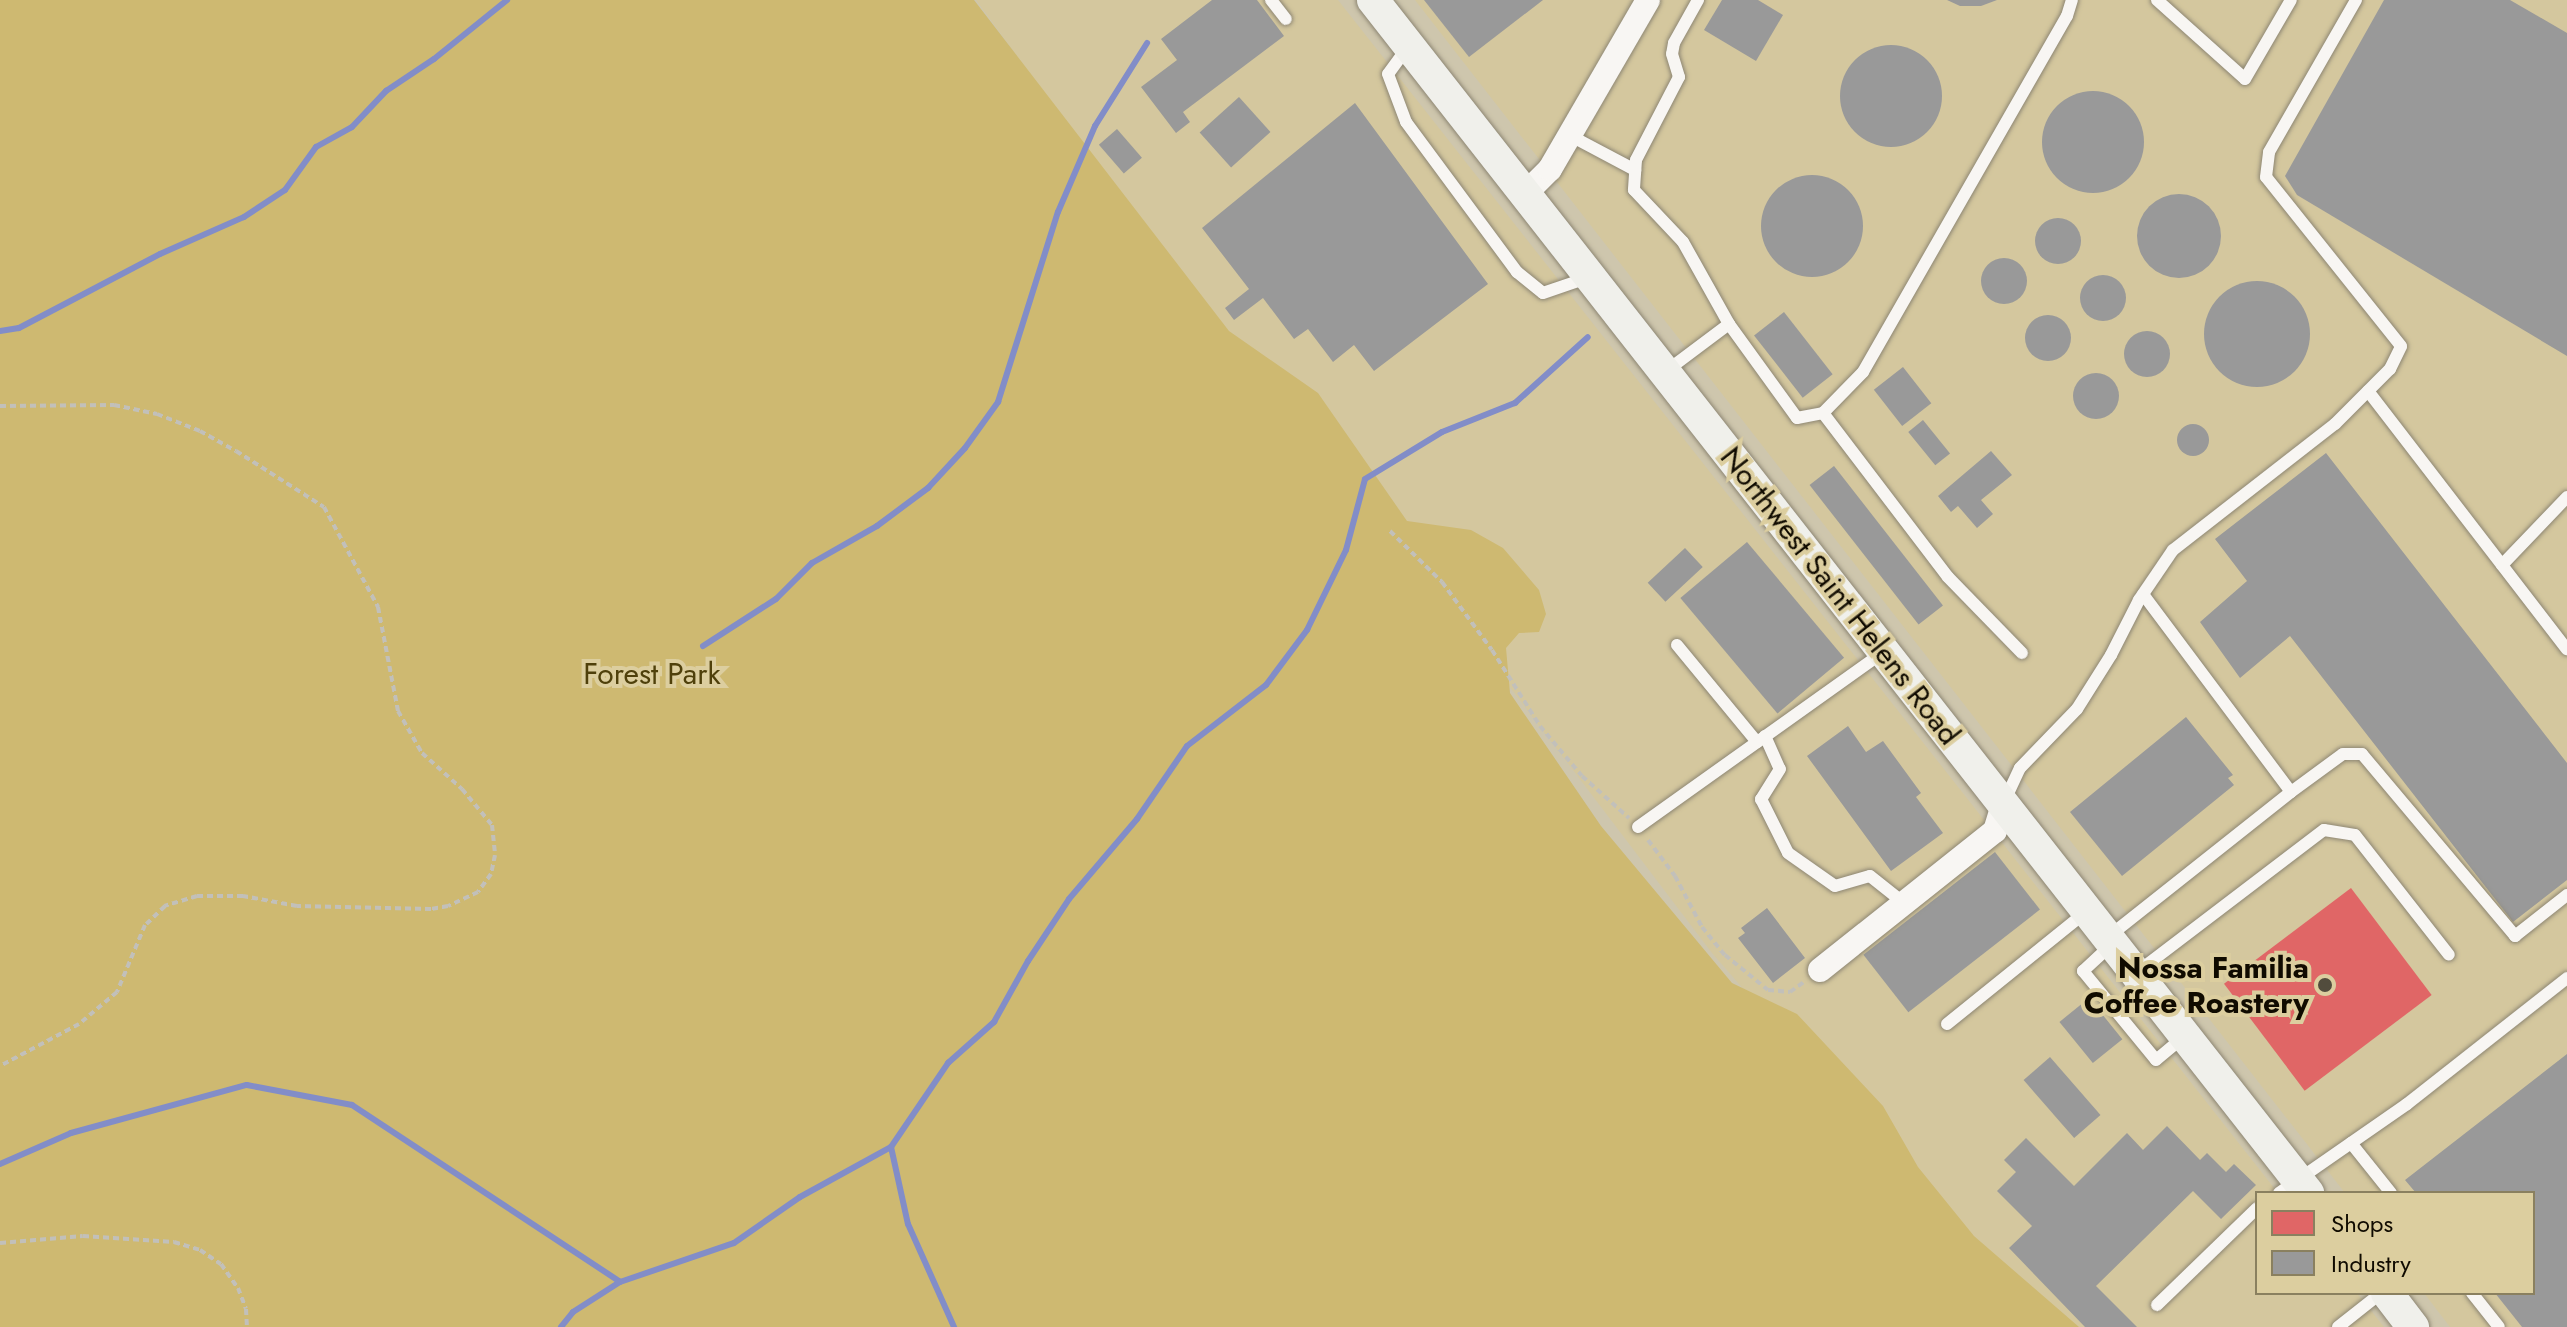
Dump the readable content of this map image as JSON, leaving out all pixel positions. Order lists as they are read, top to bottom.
{
  "streets": {
    "main road": ["Northwest Saint Helens Road"]
  },
  "parks": ["Forest Park"],
  "places": ["Nossa Familia Coffee Roastery"],
  "legend": ["Shops", "Industry"]
}
